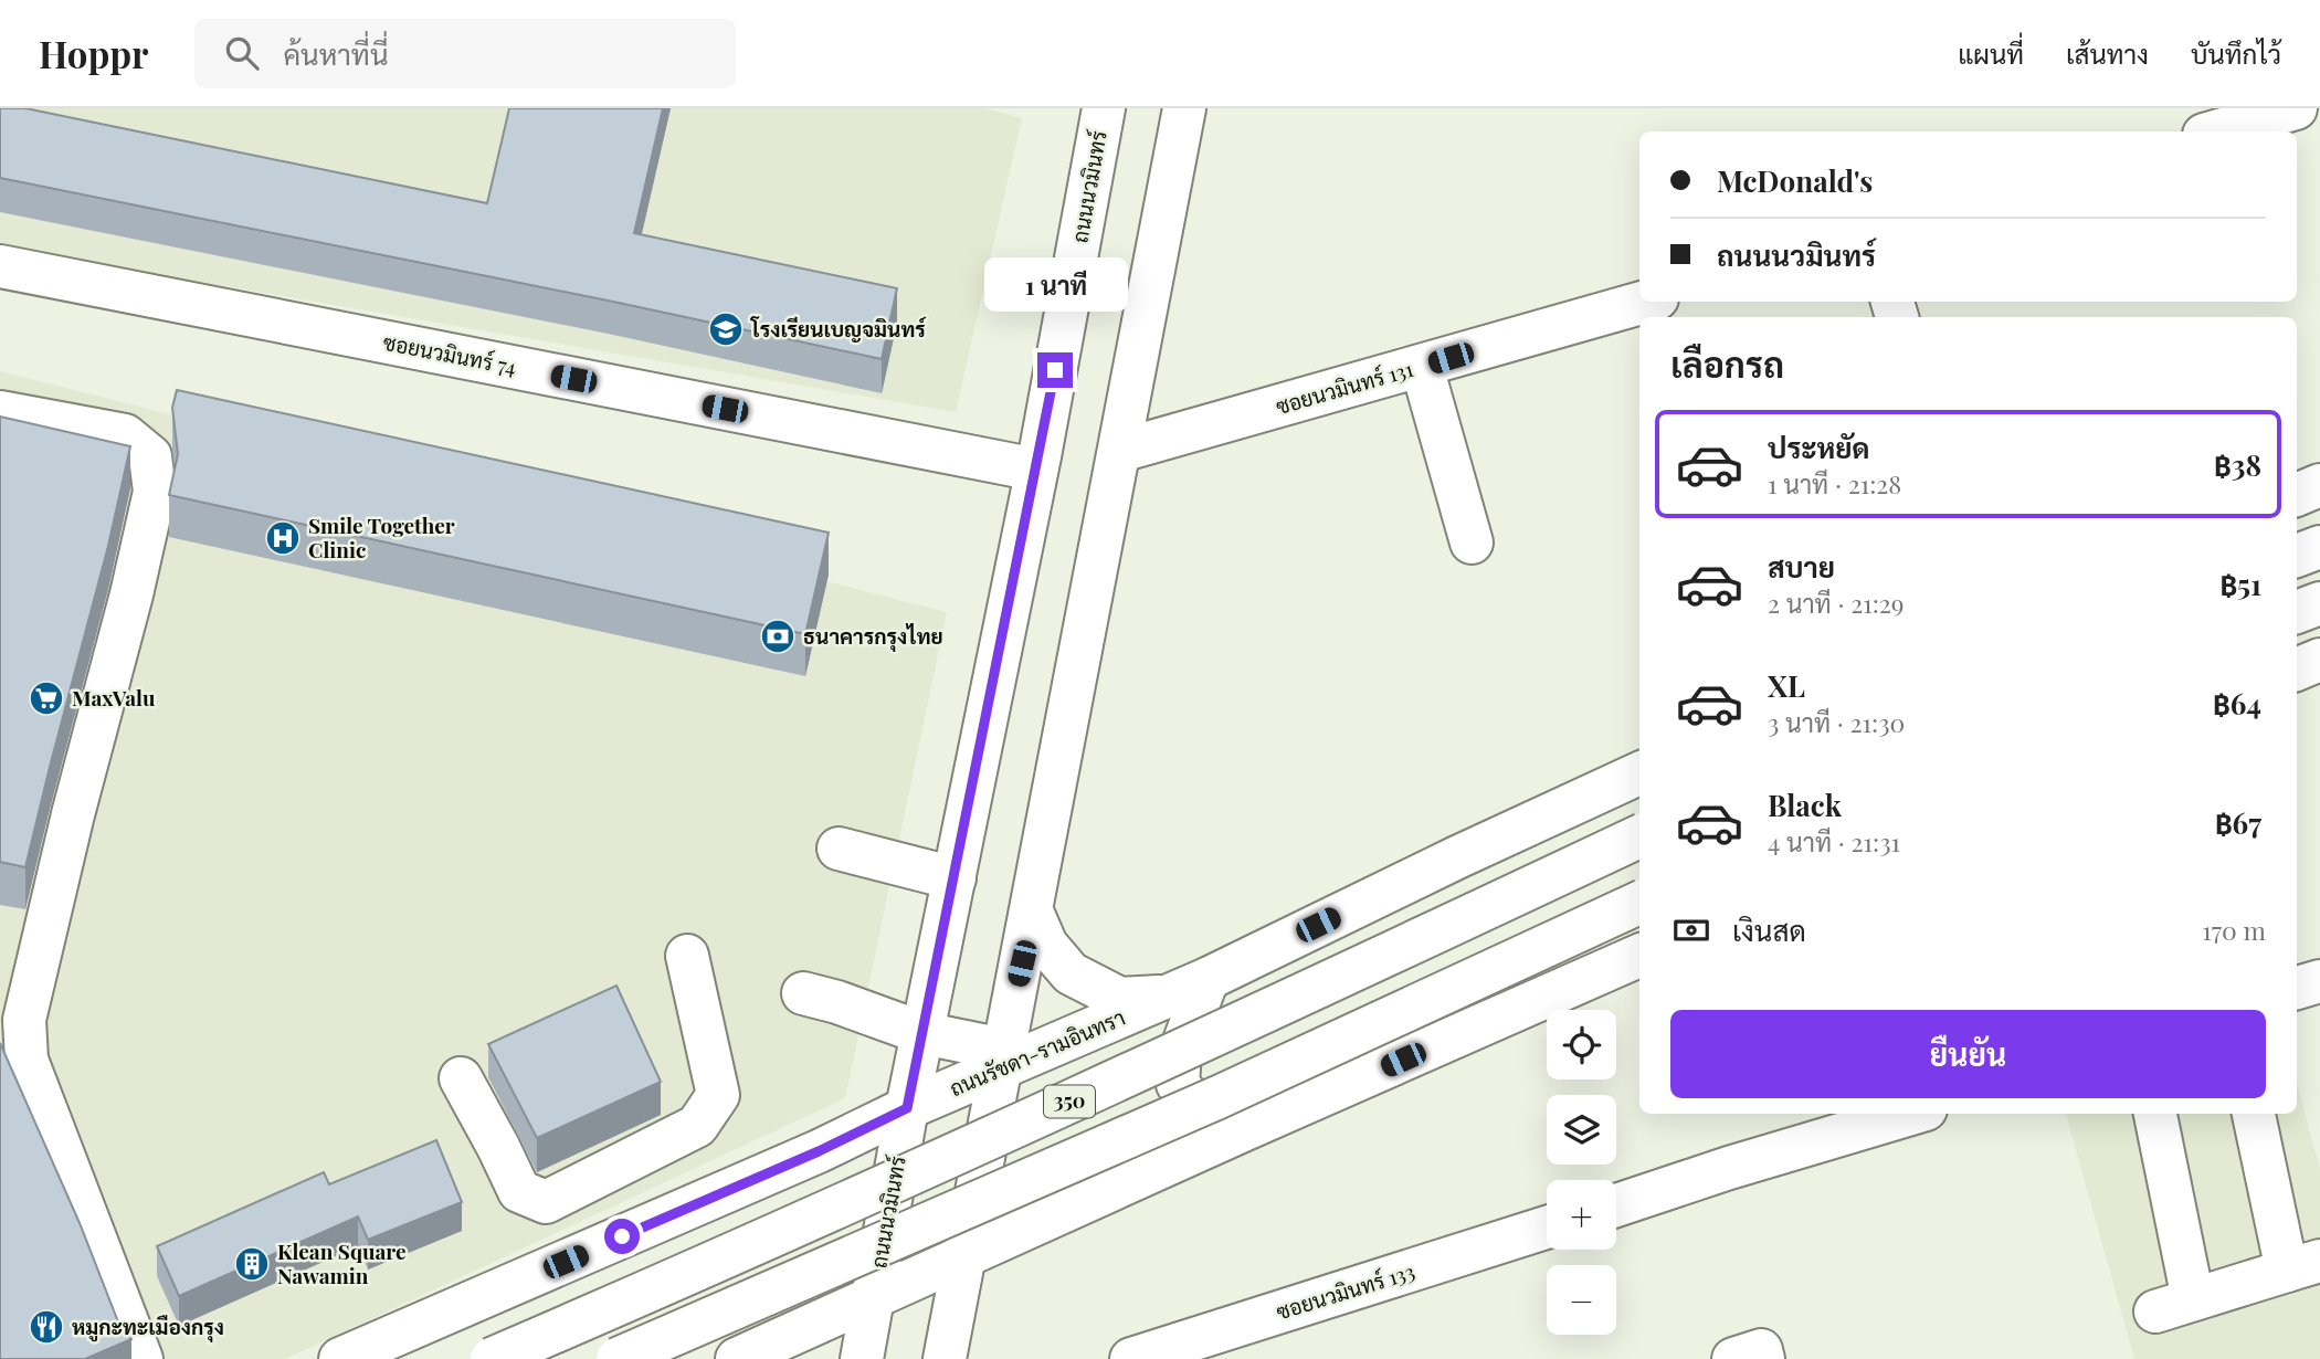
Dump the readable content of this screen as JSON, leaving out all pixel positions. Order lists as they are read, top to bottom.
{
  "streets": {
    "main road": [
      "ถนนนวมินทร์",
      "ซอยนวมินทร์ 74",
      "ซอยนวมินทร์ 131",
      "ถนนรัชดา-รามอินทรา",
      "350",
      "ซอยนวมินทร์ 133"
    ]
  },
  "crossings": [
    ["ถนนนวมินทร์", "ซอยนวมินทร์ 74"],
    ["ถนนนวมินทร์", "ถนนรัชดา-รามอินทรา"]
  ],
  "places": {
    "school or university": ["โรงเรียนเบญจมินทร์"],
    "hospital": ["Smile Together Clinic"],
    "bank": ["ธนาคารกรุงไทย"],
    "supermarket": ["MaxValu"],
    "building": ["Klean Square Nawamin"],
    "restaurant": ["หมูกะทะเมืองกรุง"]
  },
  "page": {
    "header": "Hoppr",
    "search": "ค้นหาที่นี่",
    "nav": ["แผนที่", "เส้นทาง", "บันทึกไว้"],
    "banner": ["McDonald's", "ถนนนวมินทร์"],
    "bubble": "1 นาที",
    "heading": "เลือกรถ",
    "list": [
      {
        "name": "ประหยัด",
        "note": "1 นาที · 21:28",
        "value": "฿38"
      },
      {
        "name": "สบาย",
        "note": "2 นาที · 21:29",
        "value": "฿51"
      },
      {
        "name": "XL",
        "note": "3 นาที · 21:30",
        "value": "฿64"
      },
      {
        "name": "Black",
        "note": "4 นาที · 21:31",
        "value": "฿67"
      }
    ],
    "pay": ["เงินสด", "170 m"],
    "buttons": "ยืนยัน",
    "map_buttons": ["+", "−"]
  }
}
